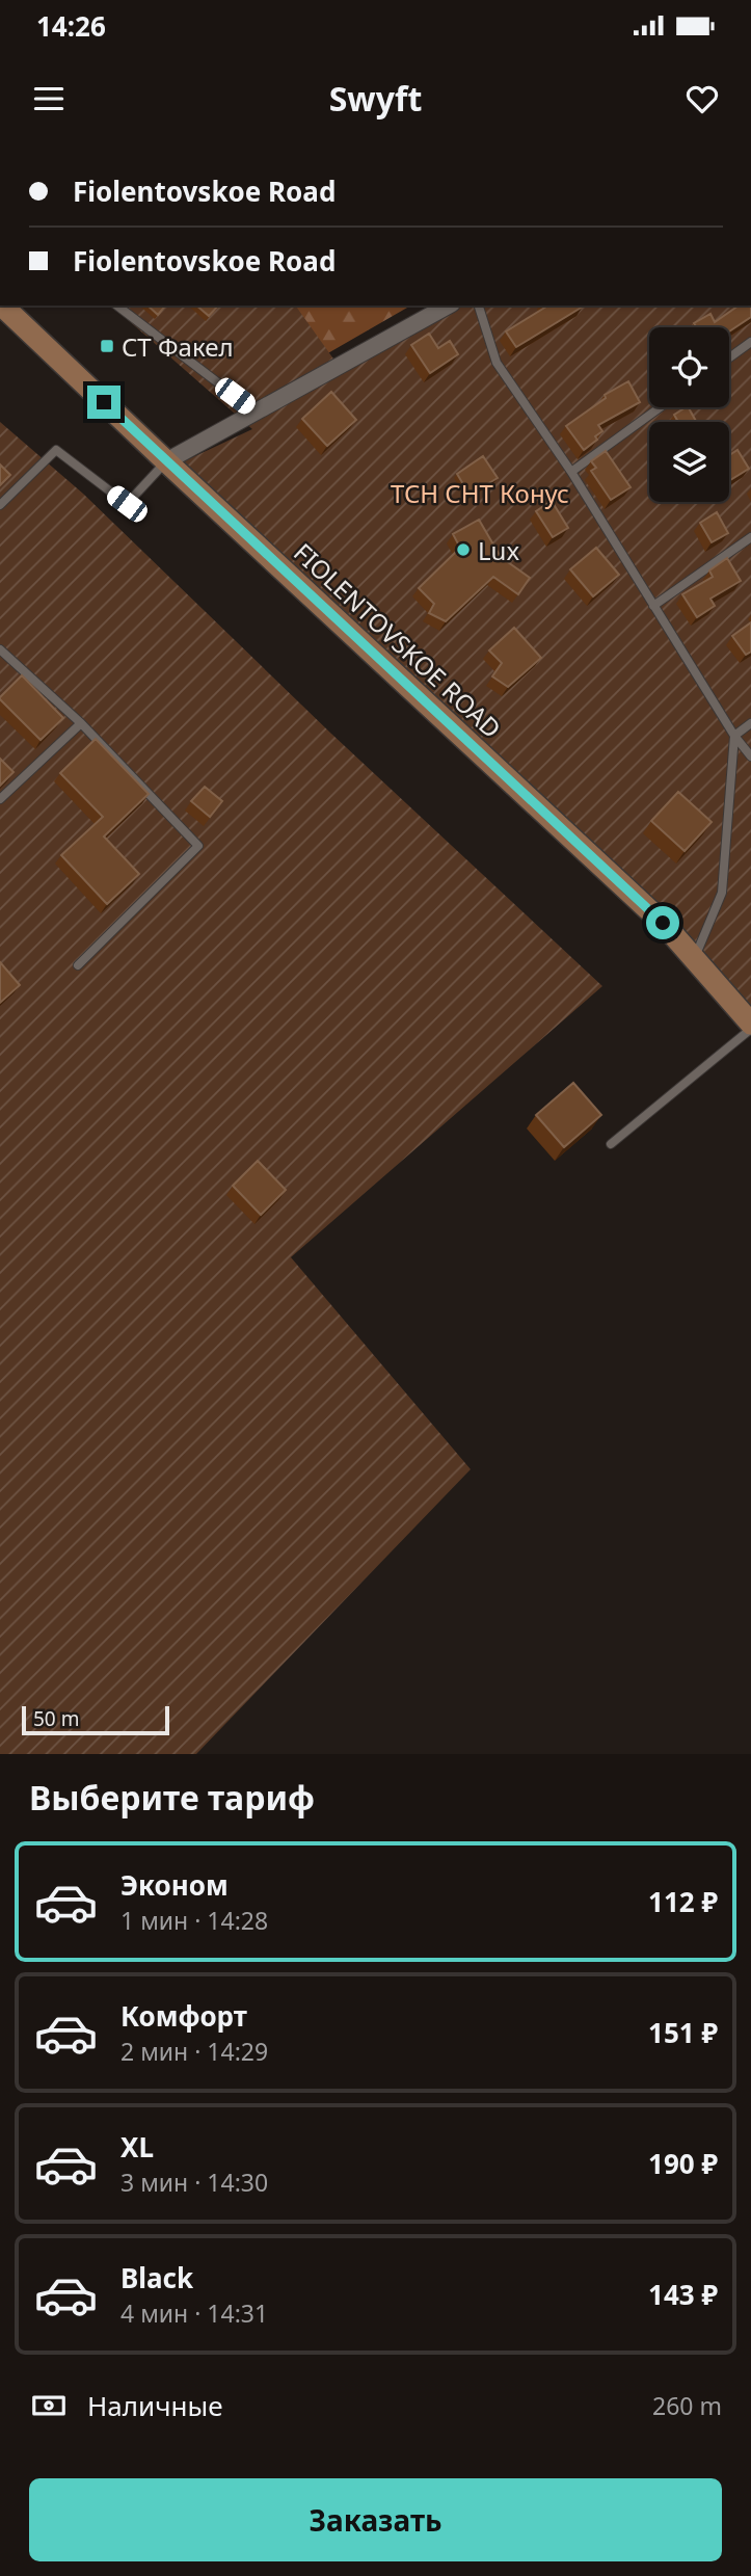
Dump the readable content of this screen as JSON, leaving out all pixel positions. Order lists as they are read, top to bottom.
{
  "streets": {
    "main road": ["FIOLENTOVSKOE ROAD"]
  },
  "parks": ["ТСН СНТ Конус"],
  "places": {
    "transit": ["СТ Факел"],
    "other": ["Lux"]
  },
  "scale_bar": "50 m",
  "page": {
    "status": "14:26",
    "header": "Swyft",
    "banner": ["Fiolentovskoe Road", "Fiolentovskoe Road"],
    "scale": "50 m",
    "heading": "Выберите тариф",
    "list": [
      {
        "name": "Эконом",
        "note": "1 мин · 14:28",
        "value": "112 ₽"
      },
      {
        "name": "Комфорт",
        "note": "2 мин · 14:29",
        "value": "151 ₽"
      },
      {
        "name": "XL",
        "note": "3 мин · 14:30",
        "value": "190 ₽"
      },
      {
        "name": "Black",
        "note": "4 мин · 14:31",
        "value": "143 ₽"
      }
    ],
    "pay": ["Наличные", "260 m"],
    "buttons": "Заказать"
  }
}
